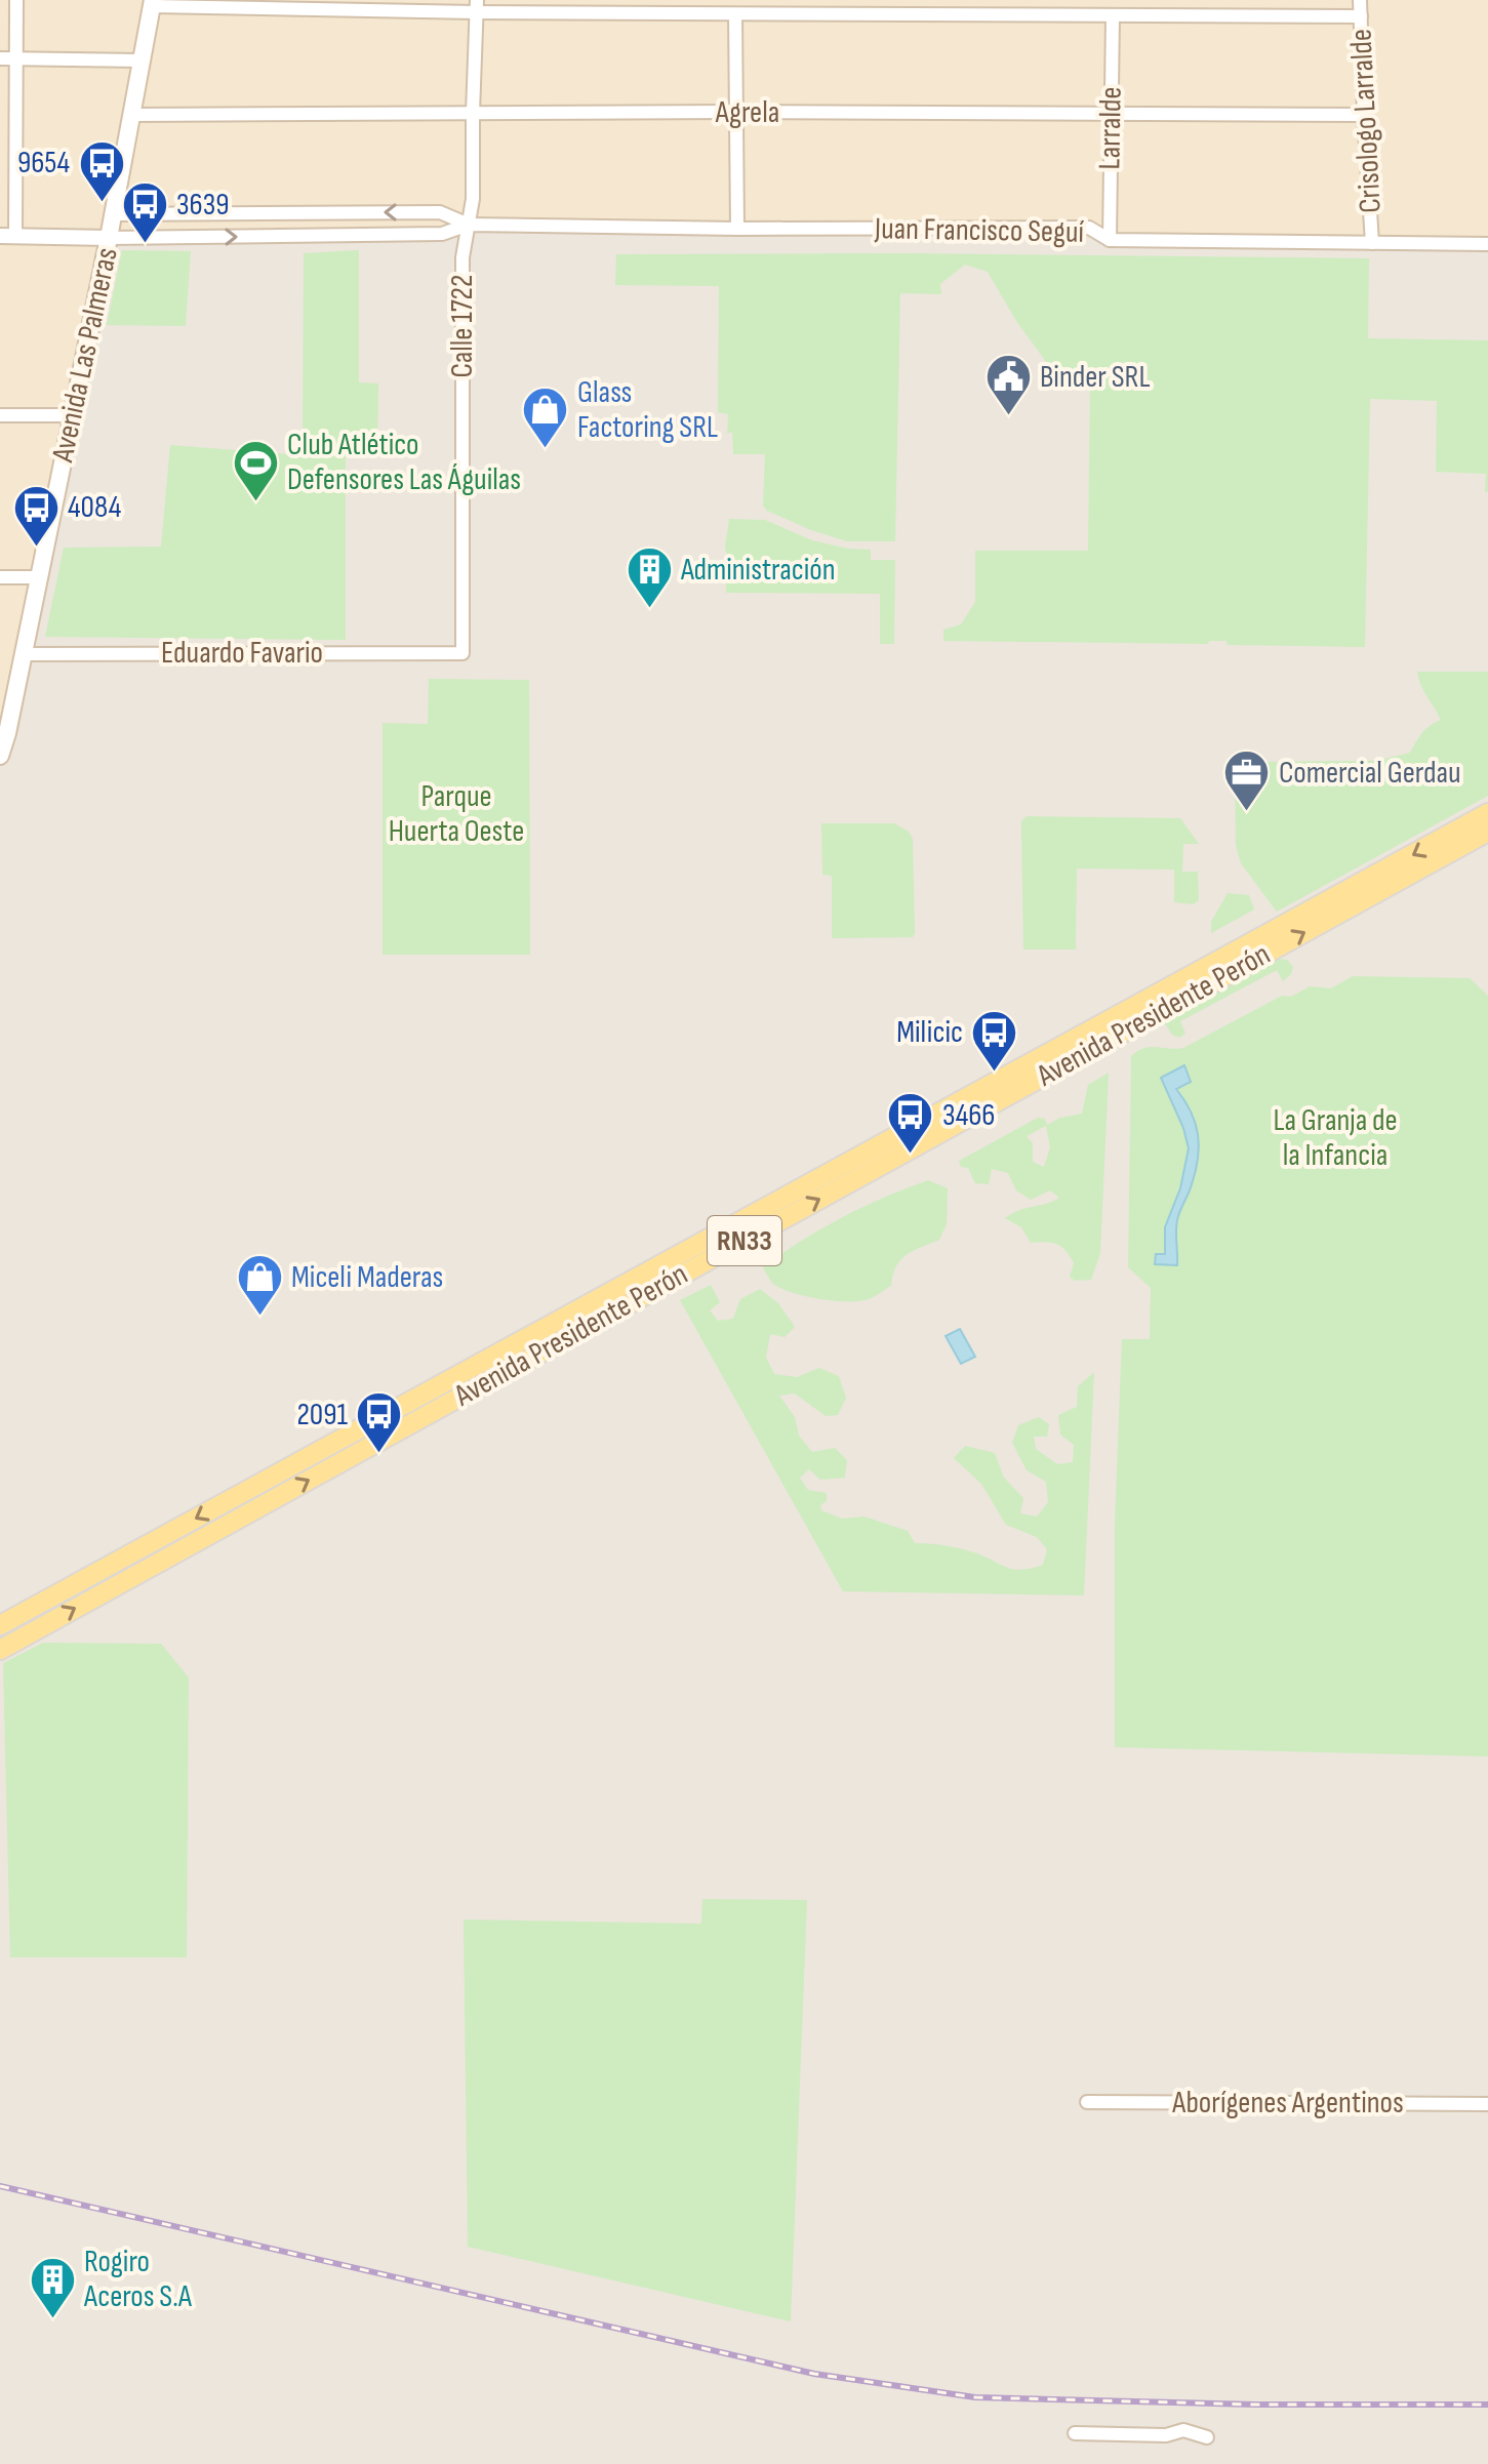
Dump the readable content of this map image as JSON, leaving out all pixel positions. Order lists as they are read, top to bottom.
{
  "streets": {
    "main road": ["Avenida Las Palmeras", "Avenida Presidente Perón", "RN33"],
    "street": [
      "Agrela",
      "Crisologo Larralde",
      "Larralde",
      "Juan Francisco Seguí",
      "Calle 1722",
      "Eduardo Favario",
      "Aborígenes Argentinos"
    ]
  },
  "crossings": [
    ["Agrela", "Crisologo Larralde"],
    ["Agrela", "Larralde"],
    ["Agrela", "Calle 1722"],
    ["Agrela", "Avenida Las Palmeras"],
    ["Crisologo Larralde", "Juan Francisco Seguí"],
    ["Larralde", "Juan Francisco Seguí"],
    ["Juan Francisco Seguí", "Calle 1722"],
    ["Calle 1722", "Eduardo Favario"],
    ["Avenida Las Palmeras", "Eduardo Favario"]
  ],
  "parks": ["Parque Huerta Oeste", "La Granja de la Infancia"],
  "places": {
    "bus stop": [
      "9654",
      "3639",
      "4084",
      "Milicic",
      "3466",
      "2091"
    ],
    "public building": ["Binder SRL"],
    "shop": ["Glass Factoring SRL", "Miceli Maderas"],
    "sports": ["Club Atlético Defensores Las Águilas"],
    "building": ["Administración", "Rogiro Aceros S.A"],
    "office": ["Comercial Gerdau"]
  }
}
